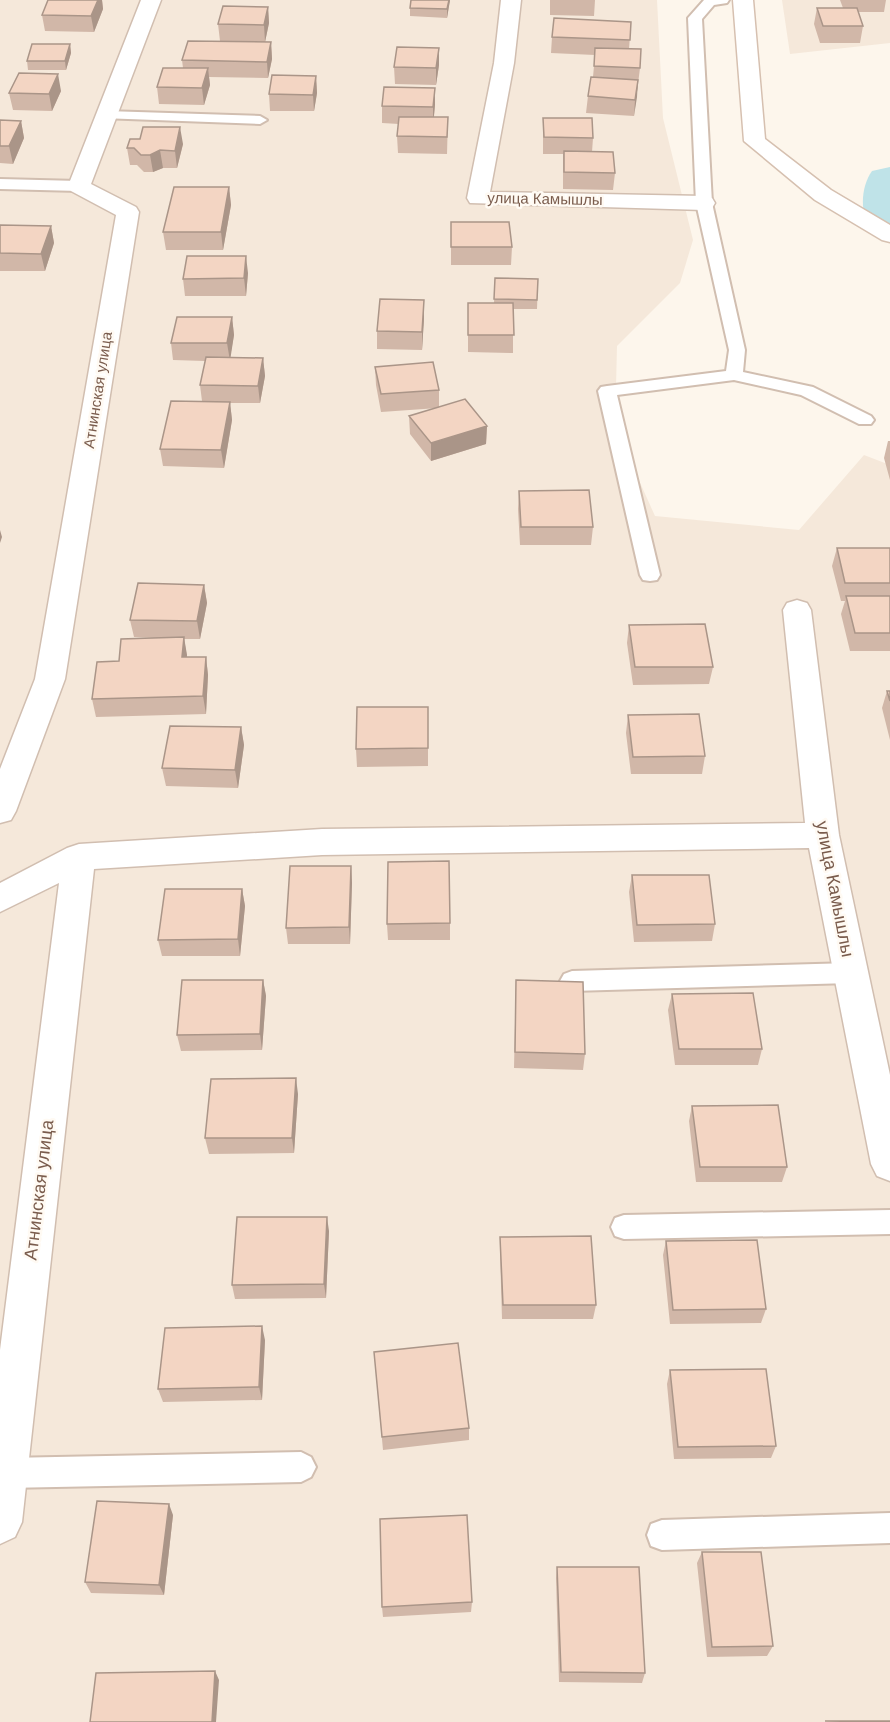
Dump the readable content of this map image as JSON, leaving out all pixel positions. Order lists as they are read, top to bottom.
{
  "streets": {
    "street": ["улица Камышлы", "Атнинская улица"]
  }
}
